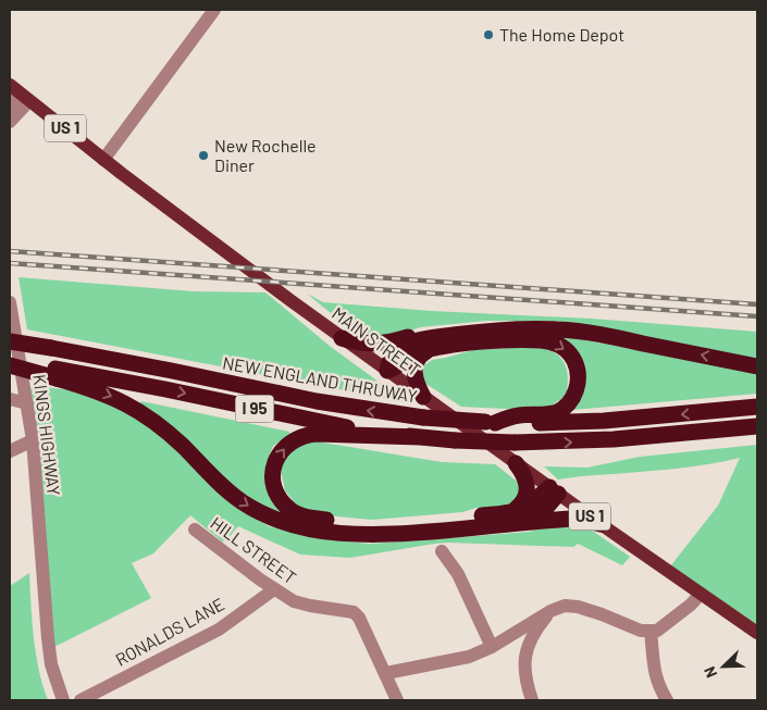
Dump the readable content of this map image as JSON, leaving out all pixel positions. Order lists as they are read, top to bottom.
{
  "streets": {
    "highway": ["NEW ENGLAND THRUWAY", "I 95"],
    "main road": ["US 1", "MAIN STREET"],
    "street": ["KINGS HIGHWAY", "HILL STREET", "RONALDS LANE"]
  },
  "crossings": [
    ["HILL STREET", "RONALDS LANE"]
  ],
  "places": ["The Home Depot", "New Rochelle Diner"],
  "north": "bottom left"
}
